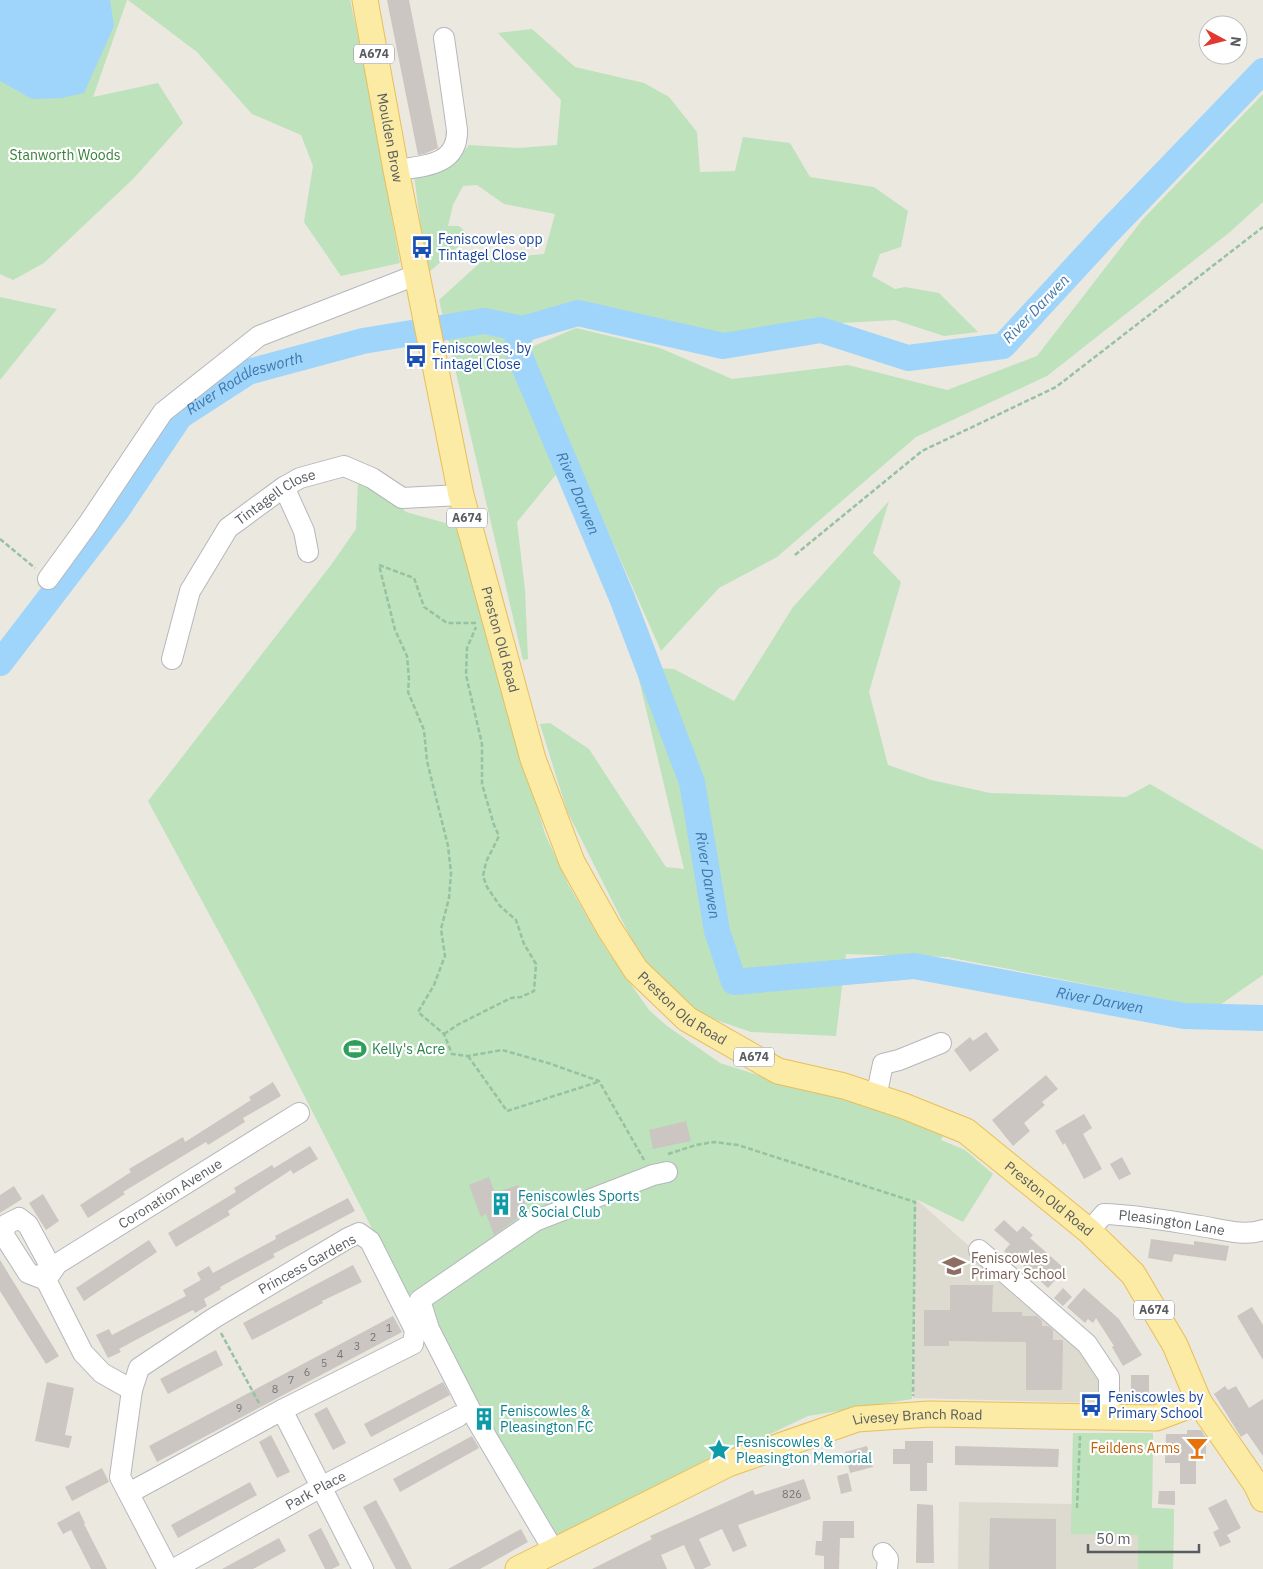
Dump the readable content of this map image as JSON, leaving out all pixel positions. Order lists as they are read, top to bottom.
{
  "streets": {
    "main road": [
      "A674",
      "Moulden Brow",
      "Preston Old Road",
      "Livesey Branch Road"
    ],
    "street": [
      "Tintagell Close",
      "Coronation Avenue",
      "Pleasington Lane",
      "Princess Gardens",
      "Park Place"
    ]
  },
  "crossings": [
    ["Moulden Brow", "Preston Old Road"],
    ["Tintagell Close", "Preston Old Road"],
    ["Preston Old Road", "Pleasington Lane"],
    ["Preston Old Road", "Livesey Branch Road"],
    ["Coronation Avenue", "Princess Gardens"]
  ],
  "water": ["River Darwen", "River Roddlesworth"],
  "parks": ["Stanworth Woods"],
  "places": {
    "bus stop": ["Feniscowles opp Tintagel Close", "Feniscowles, by Tintagel Close", "Feniscowles by Primary School"],
    "sports": ["Kelly's Acre"],
    "building": ["Feniscowles Sports & Social Club", "Feniscowles & Pleasington FC"],
    "school or university": ["Feniscowles Primary School"],
    "bar": ["Feildens Arms"],
    "place": ["Fesniscowles & Pleasington Memorial"]
  },
  "house_numbers": [
    "1",
    "2",
    "3",
    "4",
    "5",
    "6",
    "7",
    "8",
    "9",
    "826"
  ],
  "scale_bar": "50 m",
  "north": "right"
}
